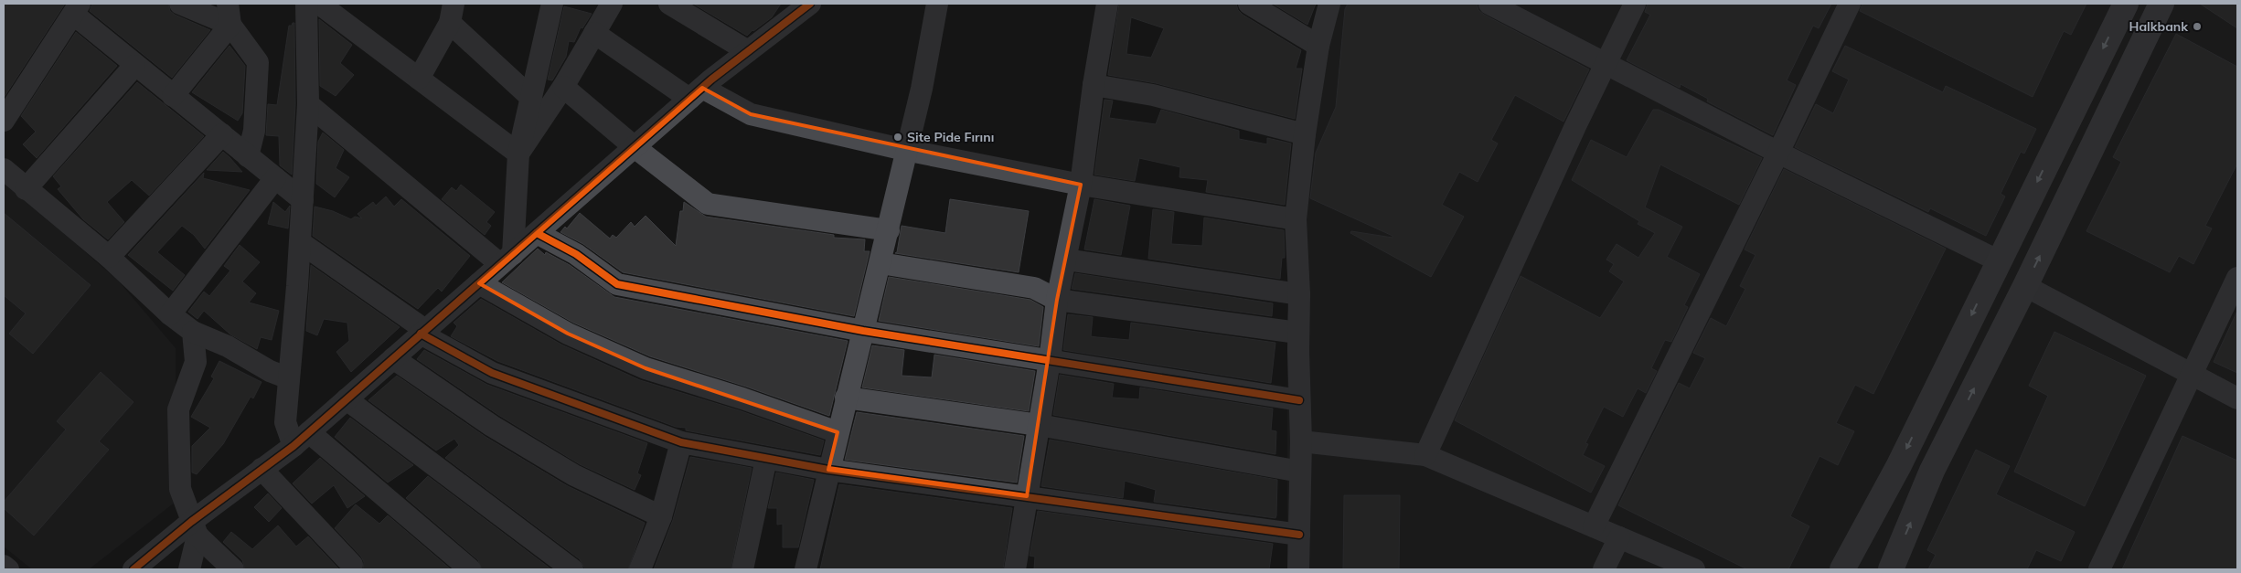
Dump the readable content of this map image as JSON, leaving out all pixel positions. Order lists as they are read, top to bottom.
{
  "places": ["Halkbank", "Site Pide Fırını"]
}
